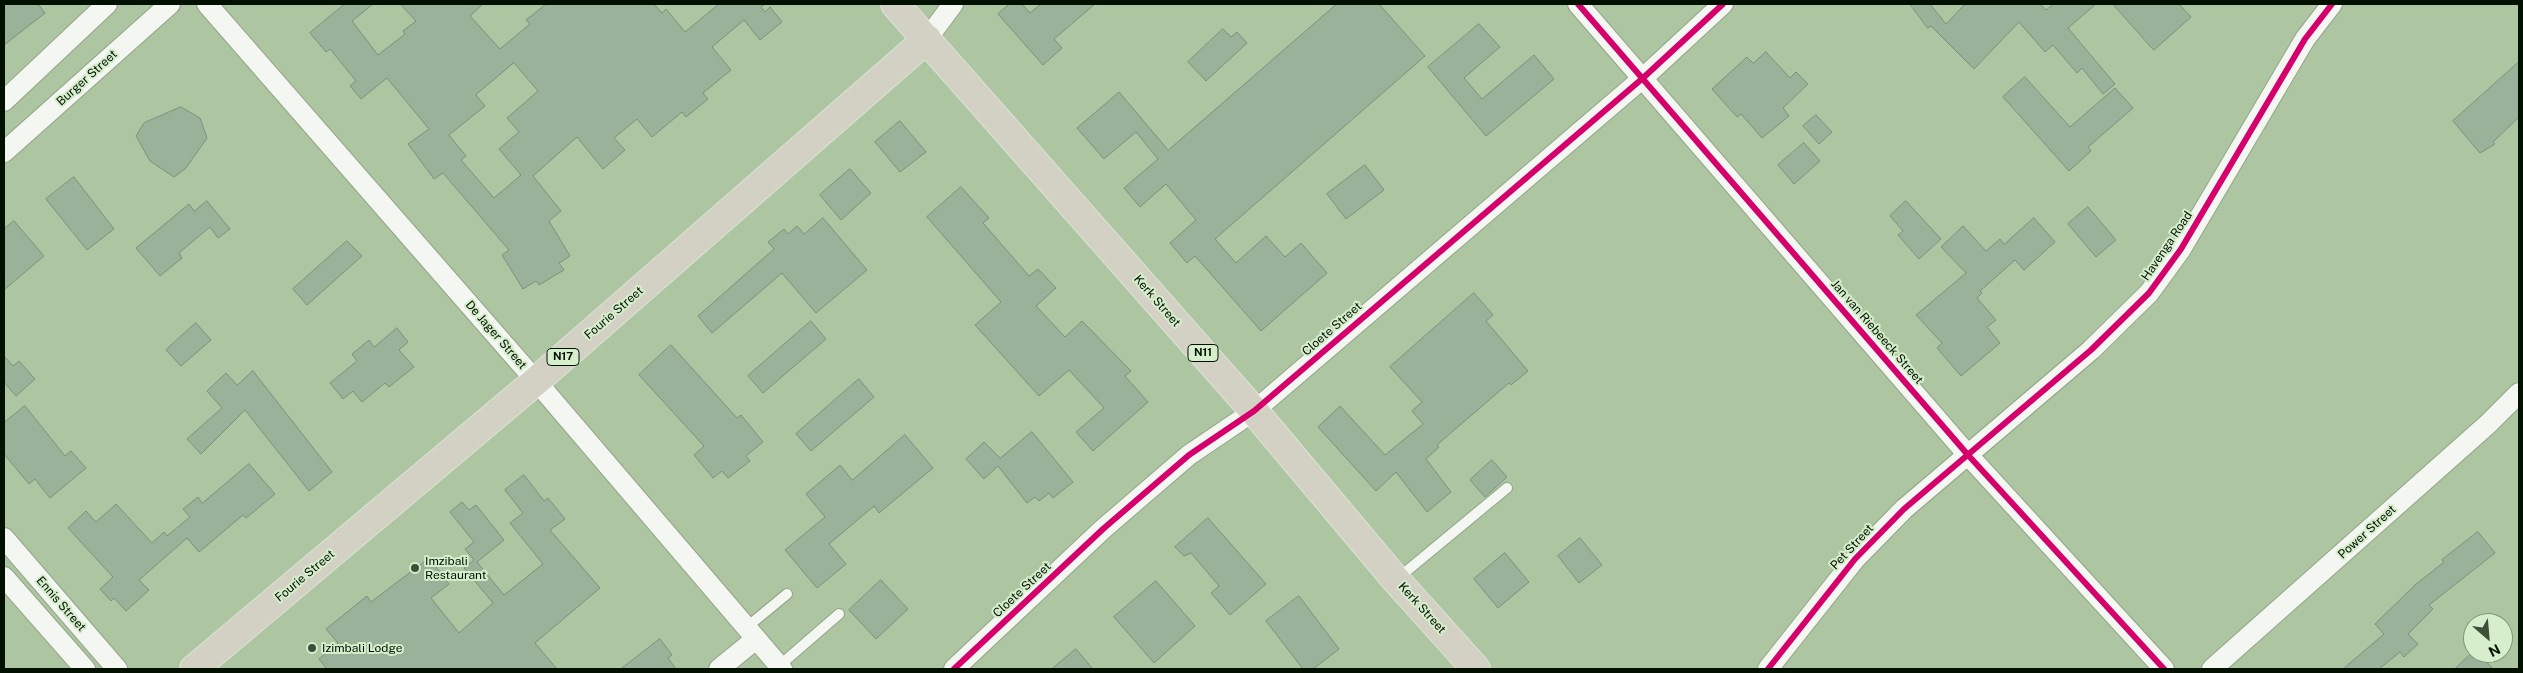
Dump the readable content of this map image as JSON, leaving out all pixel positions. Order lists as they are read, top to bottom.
{
  "streets": {
    "highway": [
      "Kerk Street",
      "Fourie Street",
      "N11",
      "N17"
    ],
    "street": [
      "Burger Street",
      "Havenga Road",
      "Cloete Street",
      "Jan van Riebeeck Street",
      "De Jager Street",
      "Power Street",
      "Pet Street",
      "Ennis Street"
    ]
  },
  "crossings": [
    ["Havenga Road", "Jan van Riebeeck Street"],
    ["Havenga Road", "Pet Street"],
    ["Kerk Street", "Fourie Street"],
    ["Kerk Street", "Cloete Street"],
    ["Fourie Street", "De Jager Street"],
    ["Cloete Street", "Jan van Riebeeck Street"],
    ["Jan van Riebeeck Street", "Pet Street"]
  ],
  "places": ["Imzibali Restaurant", "Izimbali Lodge"],
  "north": "bottom right"
}
